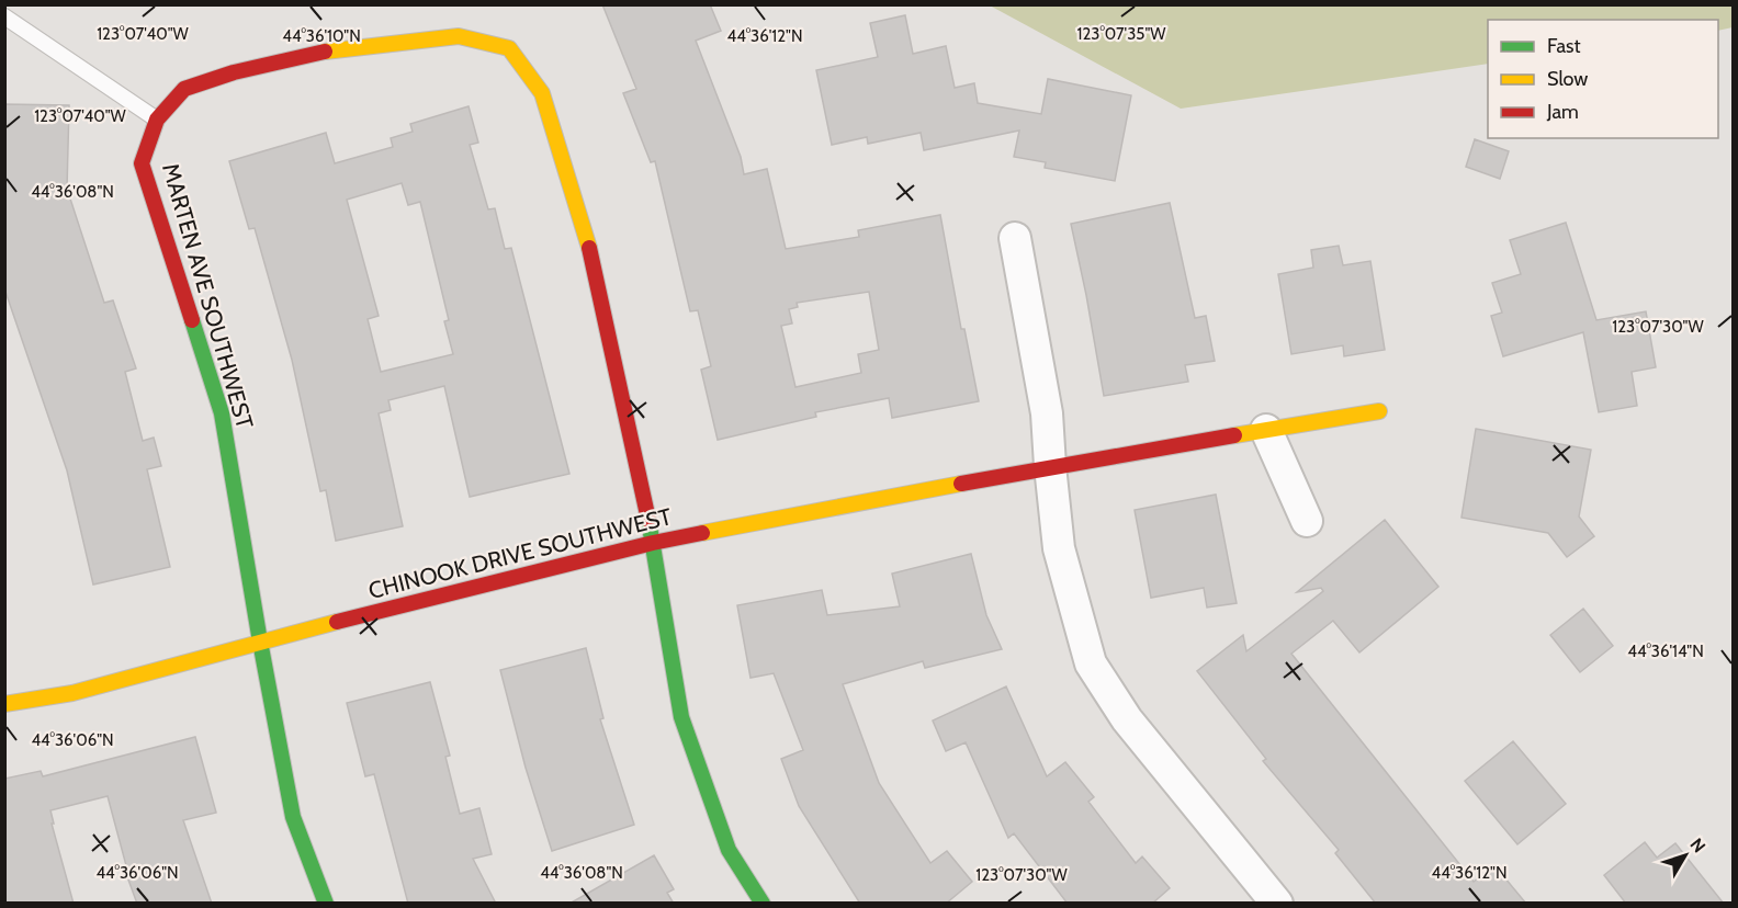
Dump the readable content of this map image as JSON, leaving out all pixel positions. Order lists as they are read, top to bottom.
{
  "streets": {
    "street": ["MARTEN AVE SOUTHWEST", "CHINOOK DRIVE SOUTHWEST"]
  },
  "crossings": [
    ["MARTEN AVE SOUTHWEST", "CHINOOK DRIVE SOUTHWEST"]
  ],
  "legend": ["Fast", "Slow", "Jam"],
  "north": "top right",
  "coordinates": [
    "123°07'40\"W",
    "123°07'35\"W",
    "44°36'10\"N",
    "44°36'12\"N",
    "44°36'08\"N",
    "123°07'30\"W",
    "44°36'14\"N",
    "44°36'06\"N"
  ]
}
